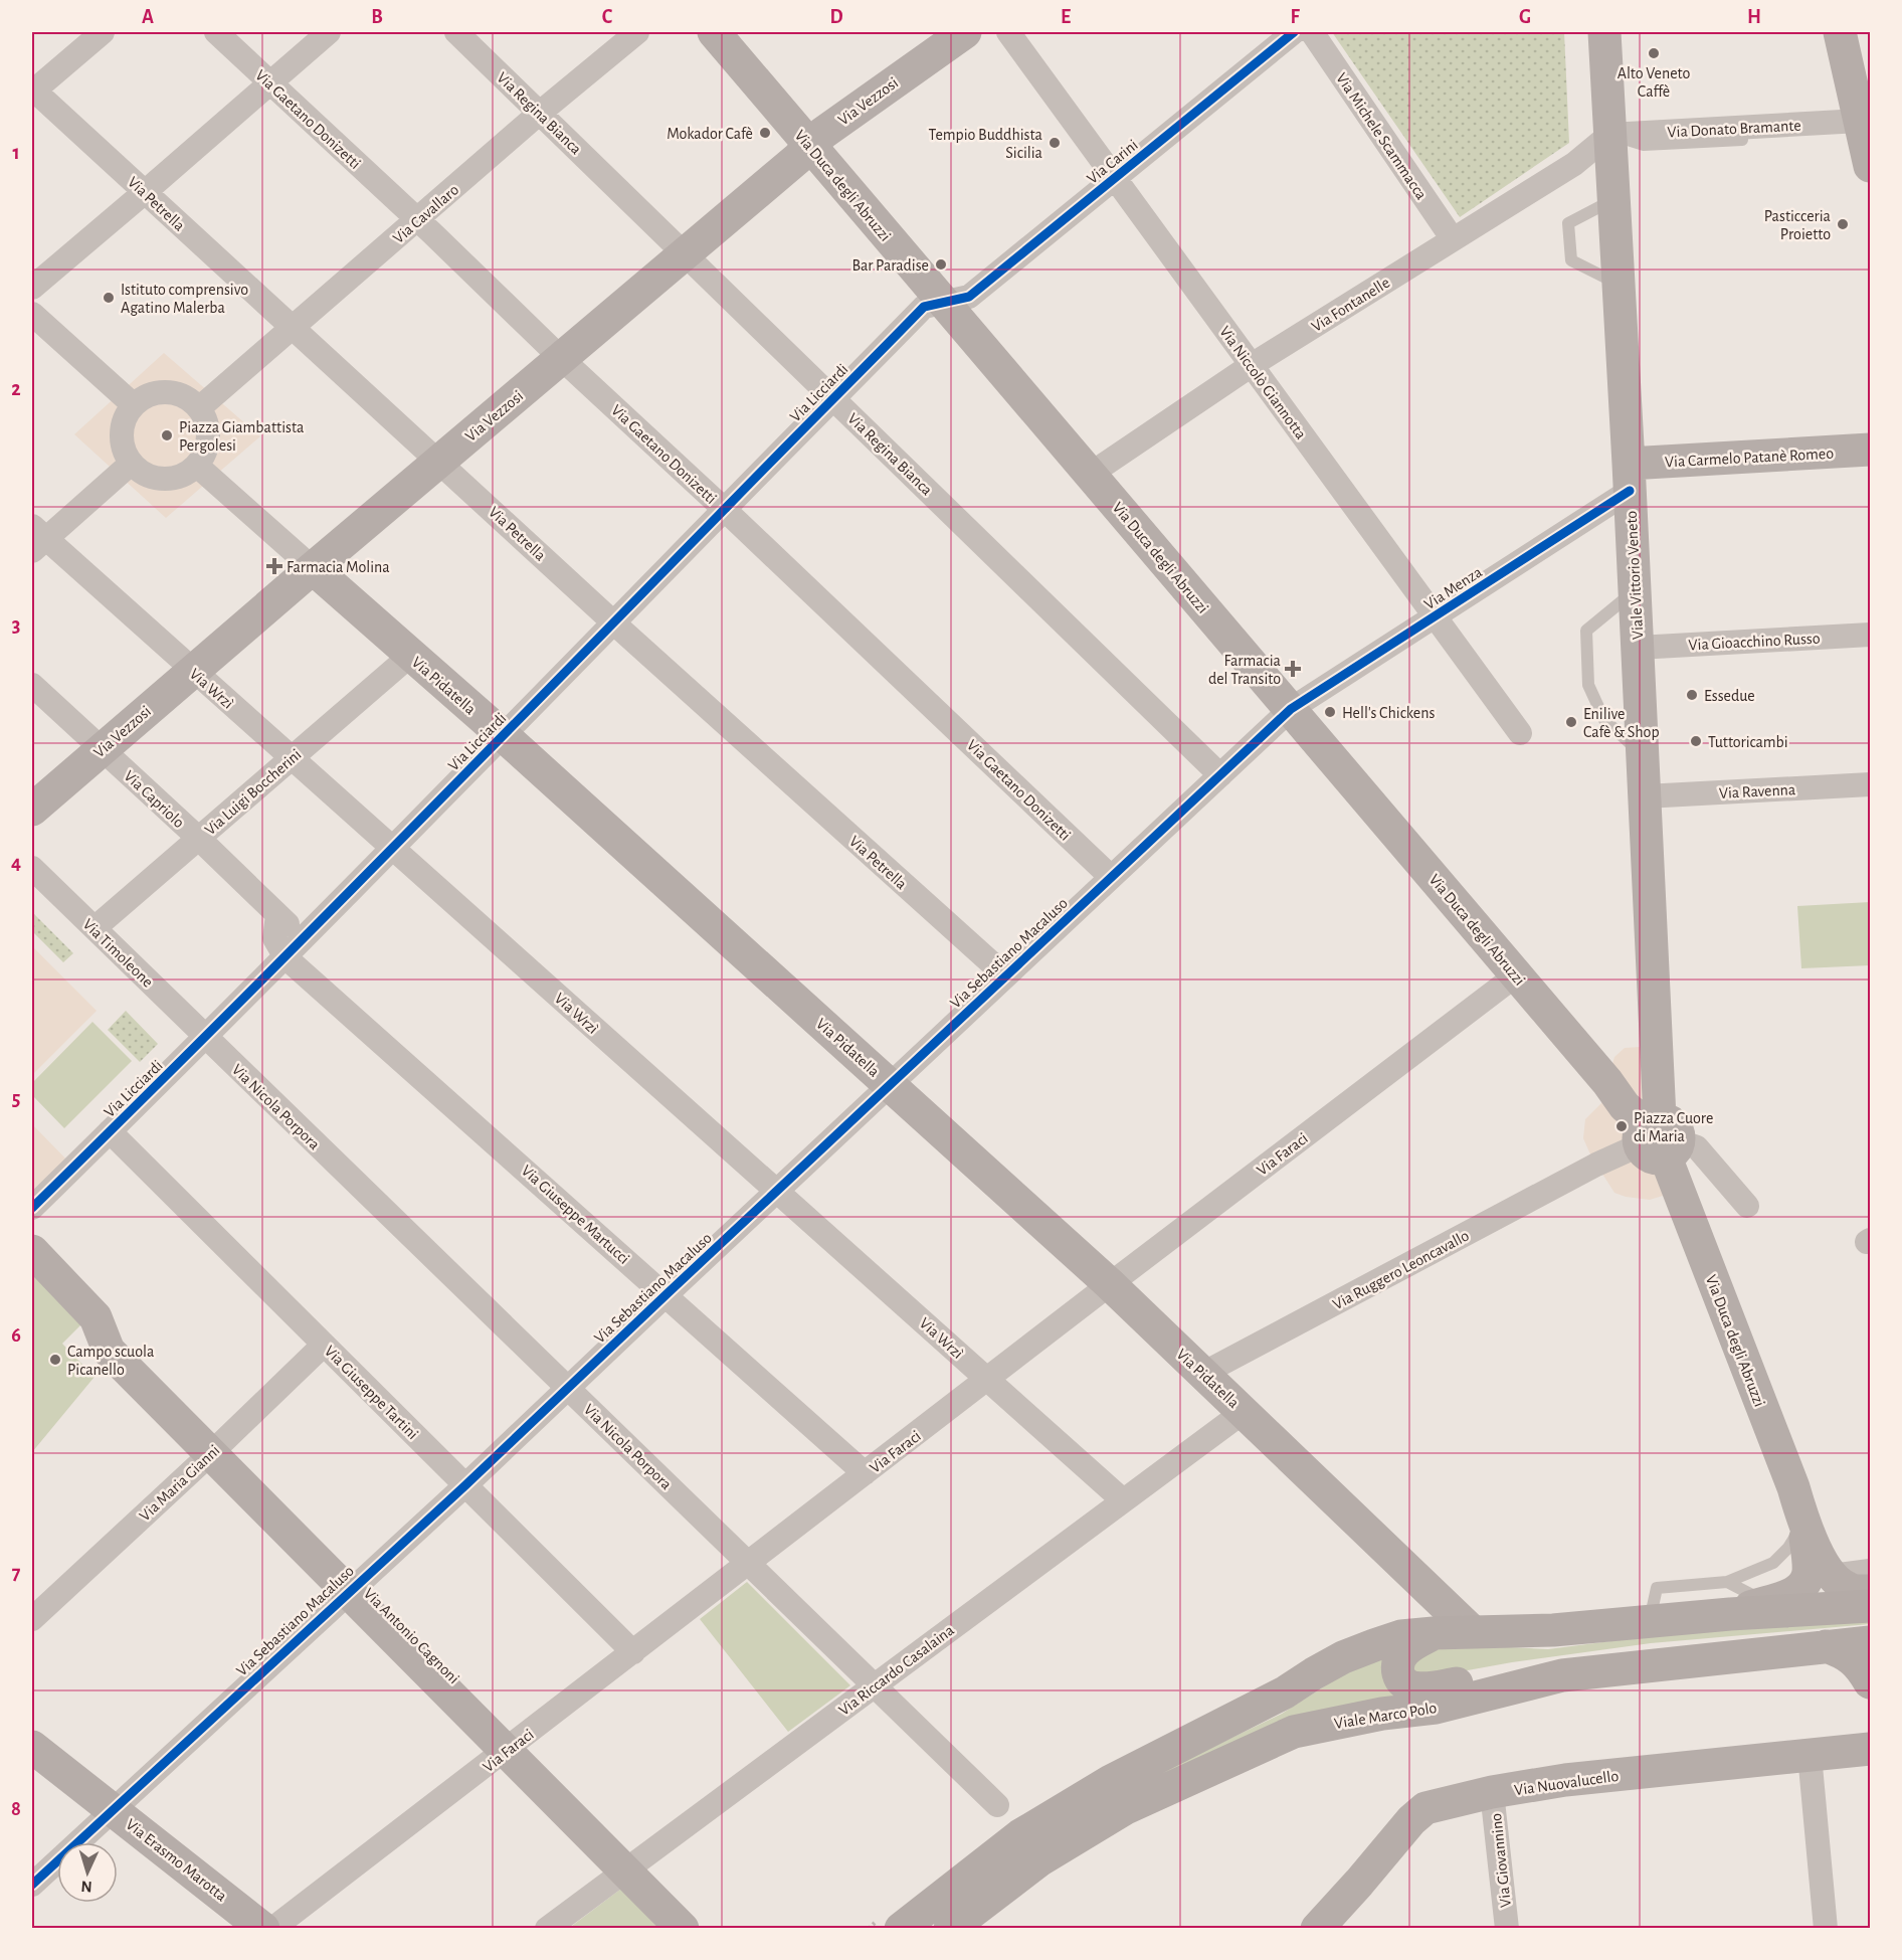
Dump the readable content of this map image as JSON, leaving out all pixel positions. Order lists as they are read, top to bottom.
{
  "streets": {
    "main road": [
      "Via Vezzosi",
      "Via Duca degli Abruzzi",
      "Via Carmelo Patanè Romeo",
      "Viale Vittorio Veneto",
      "Via Pidatella",
      "Via Antonio Cagnoni",
      "Viale Marco Polo",
      "Via Nuovalucello",
      "Via Erasmo Marotta"
    ],
    "street": [
      "Via Regina Bianca",
      "Via Gaetano Donizetti",
      "Via Donato Bramante",
      "Via Michele Scammacca",
      "Via Carini",
      "Via Petrella",
      "Via Cavallaro",
      "Via Fontanelle",
      "Via Niccolò Giannotta",
      "Via Licciardi",
      "Via Menza",
      "Via Gioacchino Russo",
      "Via Wrzì",
      "Via Ravenna",
      "Via Luigi Boccherini",
      "Via Capriolo",
      "Via Timoleone",
      "Via Sebastiano Macaluso",
      "Via Nicola Porpora",
      "Via Faraci",
      "Via Giuseppe Martucci",
      "Via Ruggero Leoncavallo",
      "Via Giuseppe Tartini",
      "Via Maria Gianni",
      "Via Riccardo Casalaina",
      "Via Giovannino"
    ]
  },
  "crossings": [
    ["Via Vezzosi", "Via Regina Bianca"],
    ["Via Vezzosi", "Via Gaetano Donizetti"],
    ["Via Vezzosi", "Via Duca degli Abruzzi"],
    ["Via Vezzosi", "Via Petrella"],
    ["Via Vezzosi", "Via Pidatella"],
    ["Via Vezzosi", "Via Wrzì"],
    ["Via Vezzosi", "Via Capriolo"],
    ["Via Regina Bianca", "Via Cavallaro"],
    ["Via Regina Bianca", "Via Licciardi"],
    ["Via Regina Bianca", "Via Sebastiano Macaluso"],
    ["Via Gaetano Donizetti", "Via Cavallaro"],
    ["Via Gaetano Donizetti", "Via Licciardi"],
    ["Via Gaetano Donizetti", "Via Sebastiano Macaluso"],
    ["Via Donato Bramante", "Via Fontanelle"],
    ["Via Donato Bramante", "Viale Vittorio Veneto"],
    ["Via Michele Scammacca", "Via Fontanelle"],
    ["Via Carini", "Via Duca degli Abruzzi"],
    ["Via Carini", "Via Niccolò Giannotta"],
    ["Via Carini", "Via Licciardi"],
    ["Via Duca degli Abruzzi", "Via Fontanelle"],
    ["Via Duca degli Abruzzi", "Via Licciardi"],
    ["Via Duca degli Abruzzi", "Viale Vittorio Veneto"],
    ["Via Duca degli Abruzzi", "Via Menza"],
    ["Via Duca degli Abruzzi", "Via Sebastiano Macaluso"],
    ["Via Duca degli Abruzzi", "Via Faraci"],
    ["Via Duca degli Abruzzi", "Via Ruggero Leoncavallo"],
    ["Via Petrella", "Via Cavallaro"],
    ["Via Petrella", "Via Licciardi"],
    ["Via Petrella", "Via Sebastiano Macaluso"],
    ["Via Cavallaro", "Via Pidatella"],
    ["Via Fontanelle", "Via Niccolò Giannotta"],
    ["Via Fontanelle", "Viale Vittorio Veneto"],
    ["Via Niccolò Giannotta", "Via Menza"],
    ["Via Licciardi", "Via Pidatella"],
    ["Via Licciardi", "Via Wrzì"],
    ["Via Licciardi", "Via Capriolo"],
    ["Via Licciardi", "Via Timoleone"],
    ["Via Licciardi", "Via Nicola Porpora"],
    ["Via Licciardi", "Via Giuseppe Martucci"],
    ["Via Licciardi", "Via Giuseppe Tartini"],
    ["Via Carmelo Patanè Romeo", "Viale Vittorio Veneto"],
    ["Via Carmelo Patanè Romeo", "Via Menza"],
    ["Viale Vittorio Veneto", "Via Menza"],
    ["Viale Vittorio Veneto", "Via Gioacchino Russo"],
    ["Viale Vittorio Veneto", "Via Ravenna"],
    ["Viale Vittorio Veneto", "Via Ruggero Leoncavallo"],
    ["Via Menza", "Via Sebastiano Macaluso"],
    ["Via Pidatella", "Via Luigi Boccherini"],
    ["Via Pidatella", "Via Sebastiano Macaluso"],
    ["Via Pidatella", "Via Faraci"],
    ["Via Pidatella", "Via Ruggero Leoncavallo"],
    ["Via Pidatella", "Via Riccardo Casalaina"],
    ["Via Wrzì", "Via Luigi Boccherini"],
    ["Via Wrzì", "Via Sebastiano Macaluso"],
    ["Via Wrzì", "Via Faraci"],
    ["Via Wrzì", "Via Riccardo Casalaina"],
    ["Via Luigi Boccherini", "Via Capriolo"],
    ["Via Luigi Boccherini", "Via Timoleone"],
    ["Via Timoleone", "Via Nicola Porpora"],
    ["Via Sebastiano Macaluso", "Via Nicola Porpora"],
    ["Via Sebastiano Macaluso", "Via Giuseppe Martucci"],
    ["Via Sebastiano Macaluso", "Via Giuseppe Tartini"],
    ["Via Sebastiano Macaluso", "Via Antonio Cagnoni"],
    ["Via Sebastiano Macaluso", "Via Erasmo Marotta"],
    ["Via Nicola Porpora", "Via Faraci"],
    ["Via Nicola Porpora", "Via Riccardo Casalaina"],
    ["Via Faraci", "Via Giuseppe Martucci"],
    ["Via Faraci", "Via Giuseppe Tartini"],
    ["Via Faraci", "Via Antonio Cagnoni"],
    ["Via Giuseppe Tartini", "Via Maria Gianni"],
    ["Via Maria Gianni", "Via Antonio Cagnoni"],
    ["Via Antonio Cagnoni", "Via Riccardo Casalaina"],
    ["Via Nuovalucello", "Via Giovannino"]
  ],
  "places": {
    "other": [
      "Alto Veneto Caffè",
      "Mokador Cafè",
      "Tempio Buddhista Sicilia",
      "Pasticceria Proietto",
      "Bar Paradise",
      "Istituto comprensivo Agatino Malerba",
      "Piazza Giambattista Pergolesi",
      "Essedue",
      "Hell's Chickens",
      "Enilive Cafè & Shop",
      "Tuttoricambi",
      "Piazza Cuore di Maria",
      "Campo scuola Picanello"
    ],
    "health": ["Farmacia Molina", "Farmacia del Transito"]
  },
  "north": "bottom",
  "grid": {
    "columns": [
      "A",
      "B",
      "C",
      "D",
      "E",
      "F",
      "G",
      "H"
    ],
    "rows": [
      "1",
      "2",
      "3",
      "4",
      "5",
      "6",
      "7",
      "8"
    ]
  }
}
